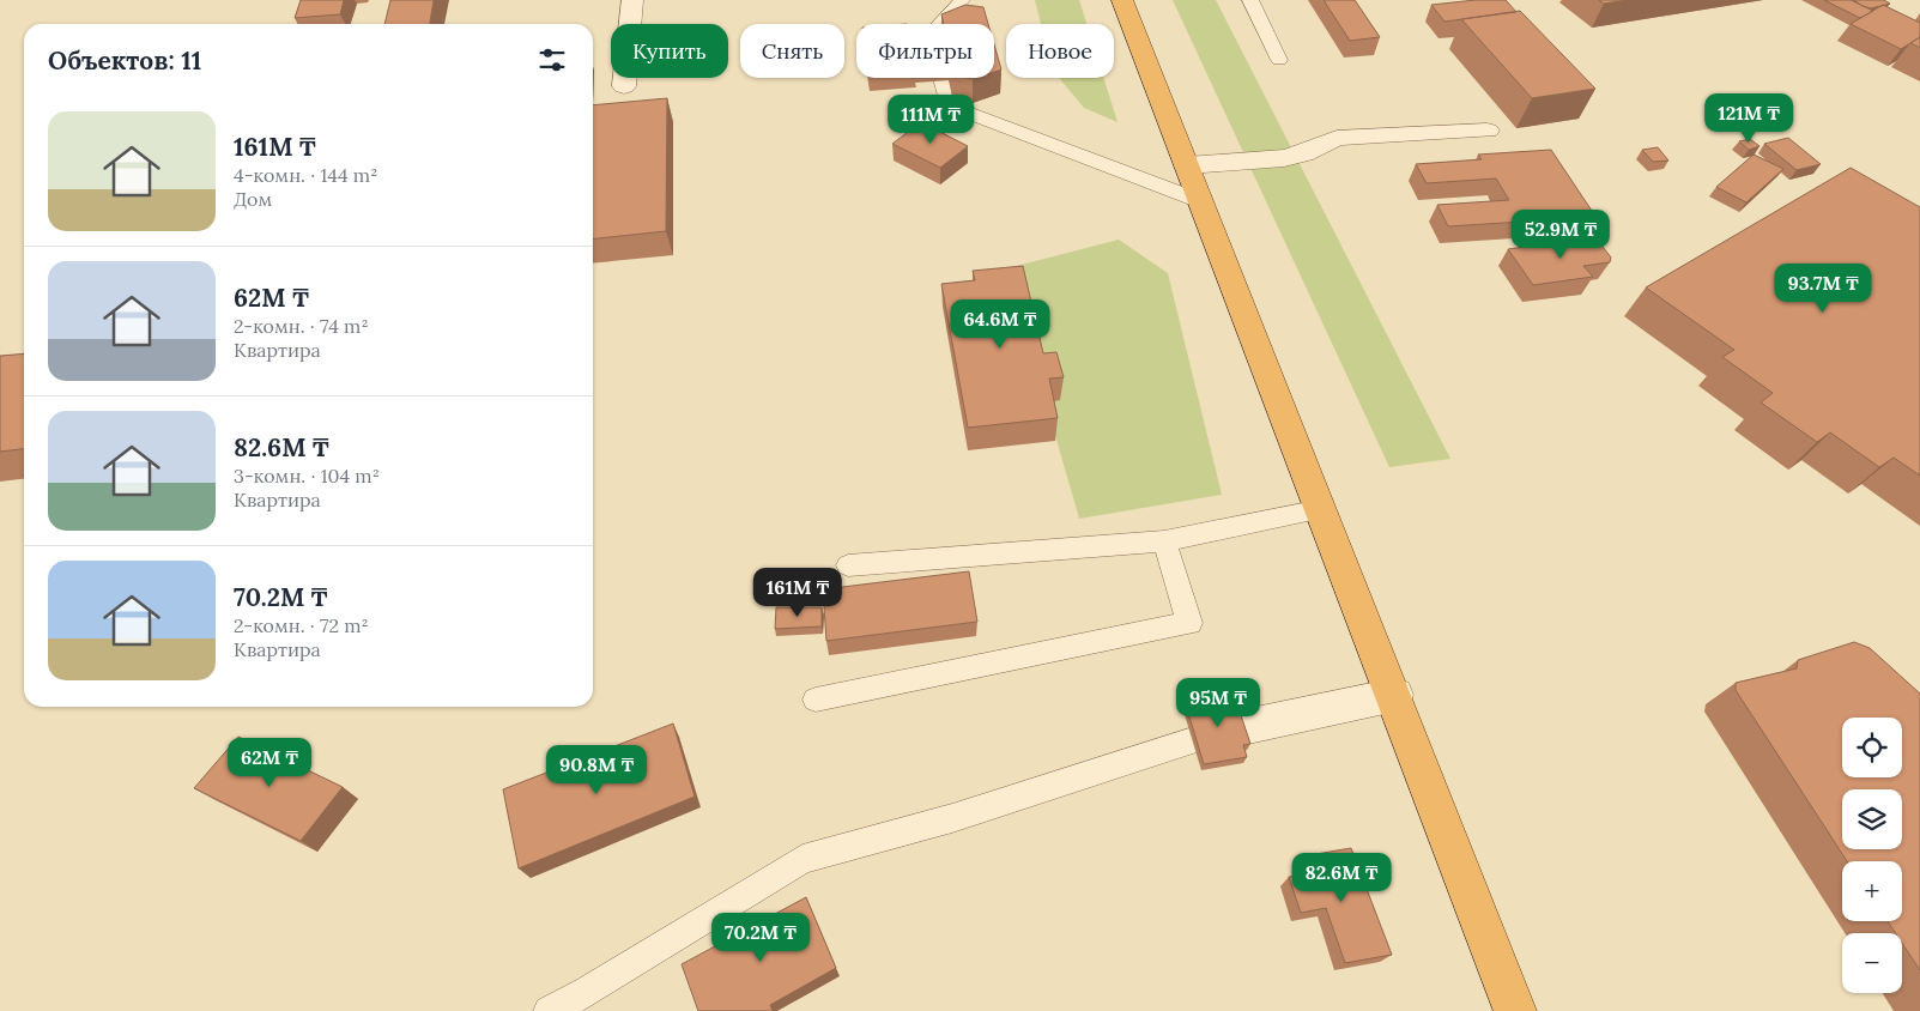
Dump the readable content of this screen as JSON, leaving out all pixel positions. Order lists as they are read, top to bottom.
{
  "page": {
    "chip": [
      "Купить",
      "Снять",
      "Фильтры",
      "Новое"
    ],
    "heading": "Объектов: 11",
    "price": [
      "121M ₸",
      "111M ₸",
      "52.9M ₸",
      "93.7M ₸",
      "64.6M ₸",
      "161M ₸",
      "95M ₸",
      "62M ₸",
      "90.8M ₸",
      "82.6M ₸",
      "70.2M ₸"
    ],
    "list": [
      {
        "name": "161M ₸",
        "note": "4-комн. · 144 m² · Дом"
      },
      {
        "name": "62M ₸",
        "note": "2-комн. · 74 m² · Квартира"
      },
      {
        "name": "82.6M ₸",
        "note": "3-комн. · 104 m² · Квартира"
      },
      {
        "name": "70.2M ₸",
        "note": "2-комн. · 72 m² · Квартира"
      }
    ],
    "map_buttons": ["+", "−"]
  }
}
